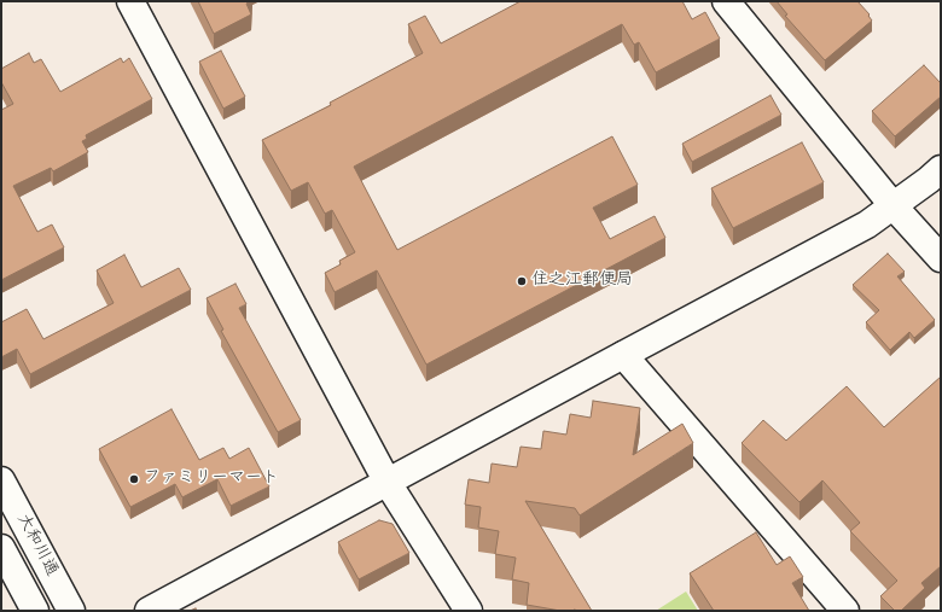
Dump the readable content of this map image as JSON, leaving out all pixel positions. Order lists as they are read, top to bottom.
{
  "streets": {
    "street": ["大和川通"]
  },
  "places": ["住之江郵便局", "ファミリーマート"]
}
